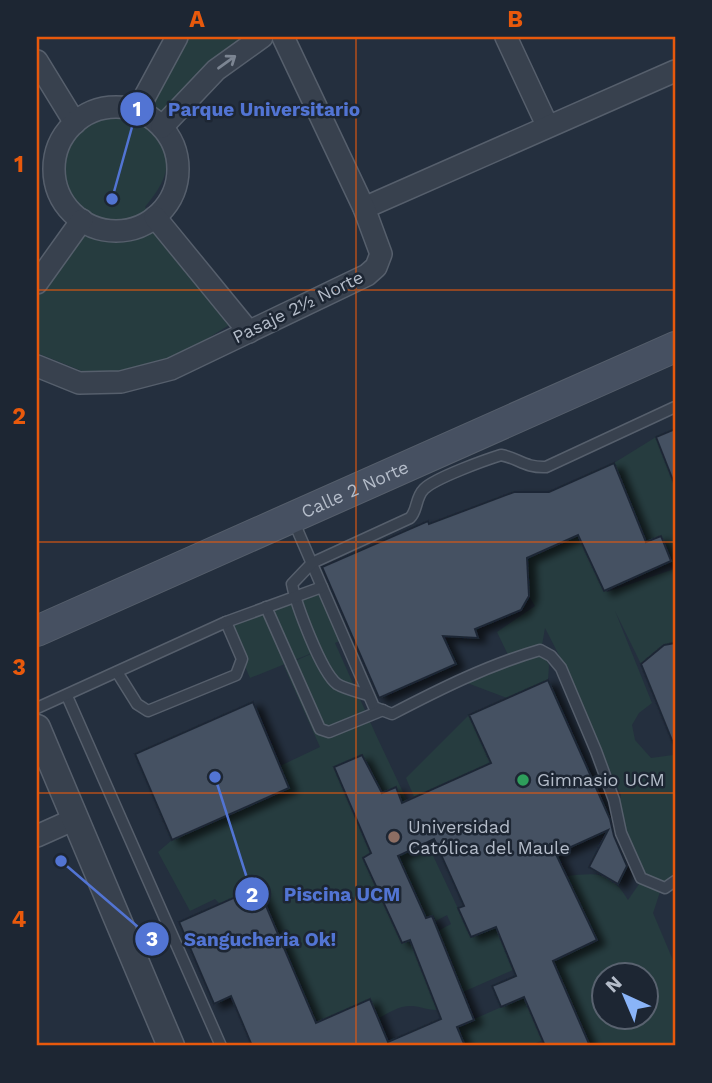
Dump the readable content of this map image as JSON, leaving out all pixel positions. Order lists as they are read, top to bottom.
{
  "streets": {
    "main road": ["Calle 2 Norte"],
    "street": ["Pasaje 2½ Norte"]
  },
  "places": [
    "Parque Universitario",
    "Piscina UCM",
    "Gimnasio UCM",
    "Universidad Católica del Maule",
    "Sangucheria Ok!"
  ],
  "north": "top left",
  "grid": {
    "columns": ["A", "B"],
    "rows": [
      "1",
      "2",
      "3",
      "4"
    ]
  }
}
